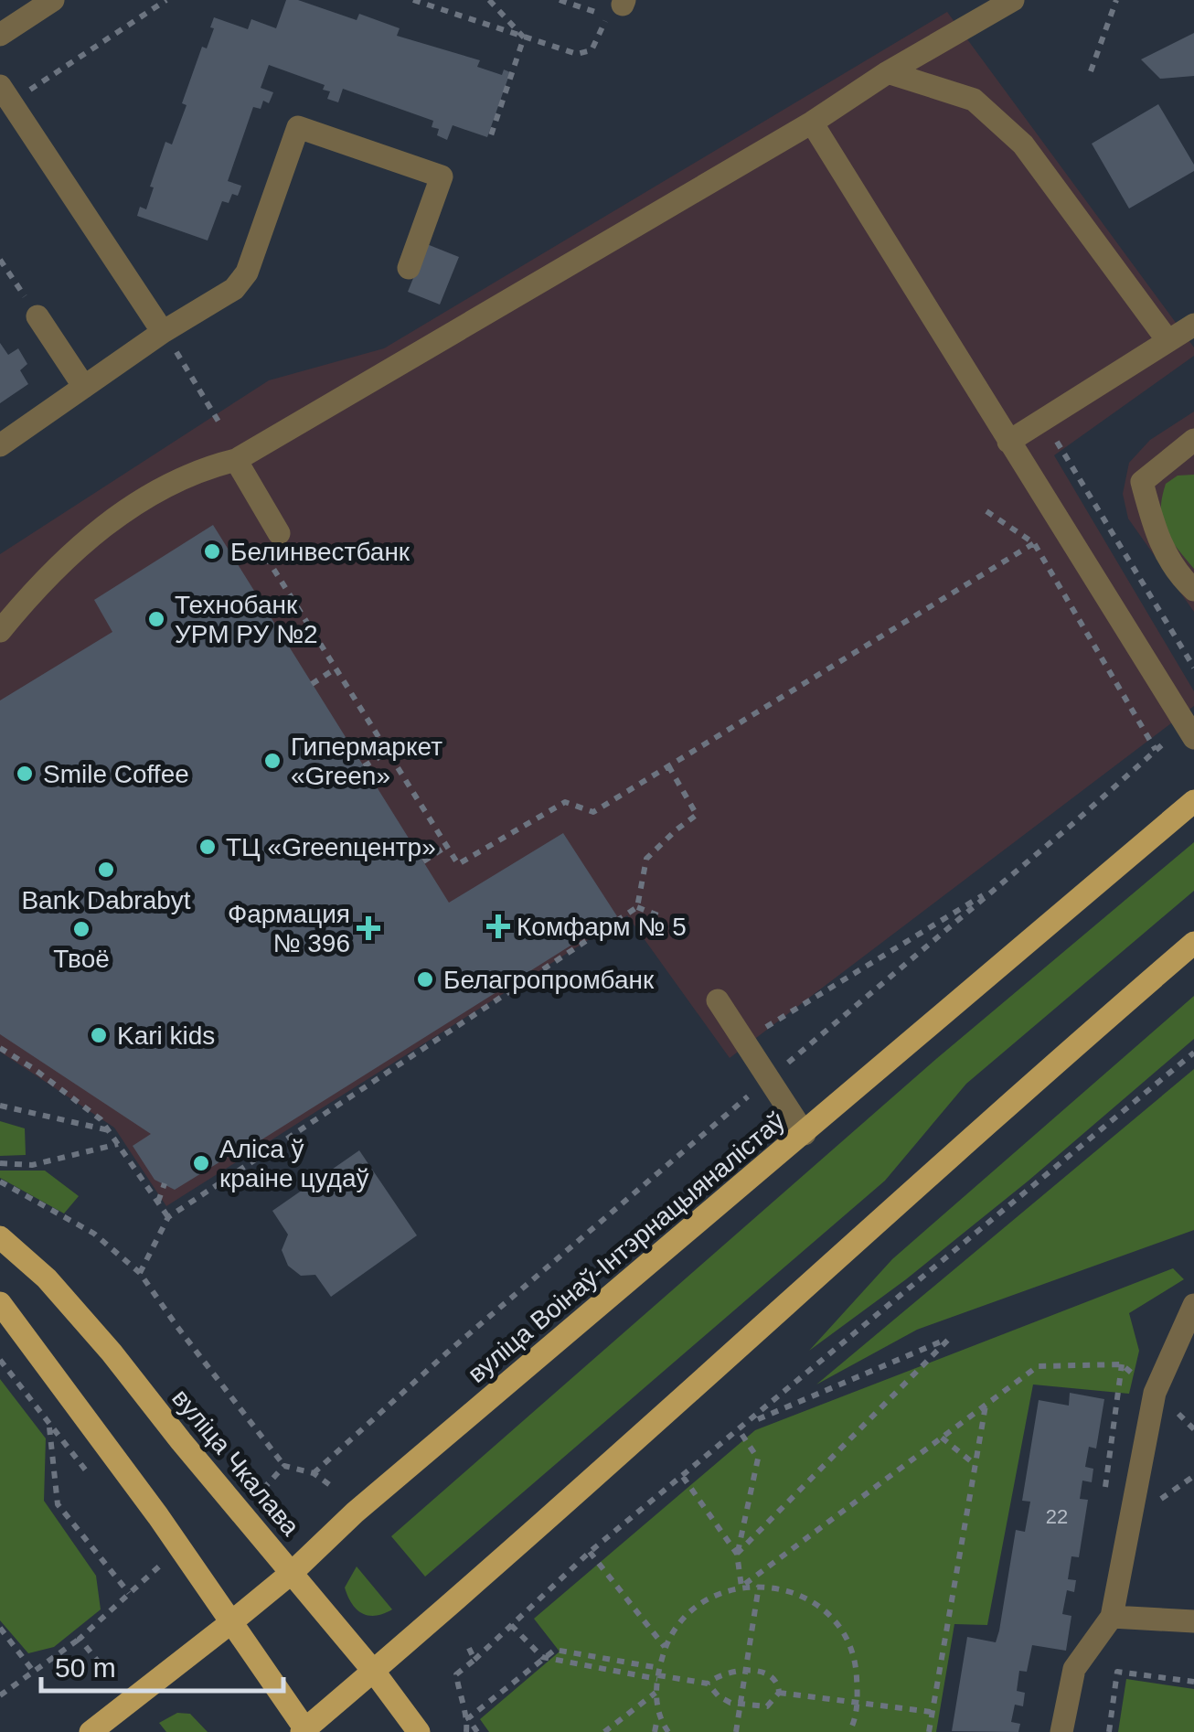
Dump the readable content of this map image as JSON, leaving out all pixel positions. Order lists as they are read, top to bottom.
{
  "streets": {
    "main road": ["вуліца Воінаў-Інтэрнацыяналістаў", "вуліца Чкалава"]
  },
  "crossings": [
    ["вуліца Воінаў-Інтэрнацыяналістаў", "вуліца Чкалава"]
  ],
  "places": {
    "other": [
      "Белинвестбанк",
      "Технобанк УРМ РУ №2",
      "Гипермаркет «Green»",
      "Smile Coffee",
      "ТЦ «Greenцентр»",
      "Bank Dabrabyt",
      "Твоё",
      "Белагропромбанк",
      "Kari kids",
      "Аліса ў краіне цудаў"
    ],
    "health": ["Комфарм № 5", "Фармация № 396"]
  },
  "house_numbers": ["22"],
  "scale_bar": "50 m"
}
